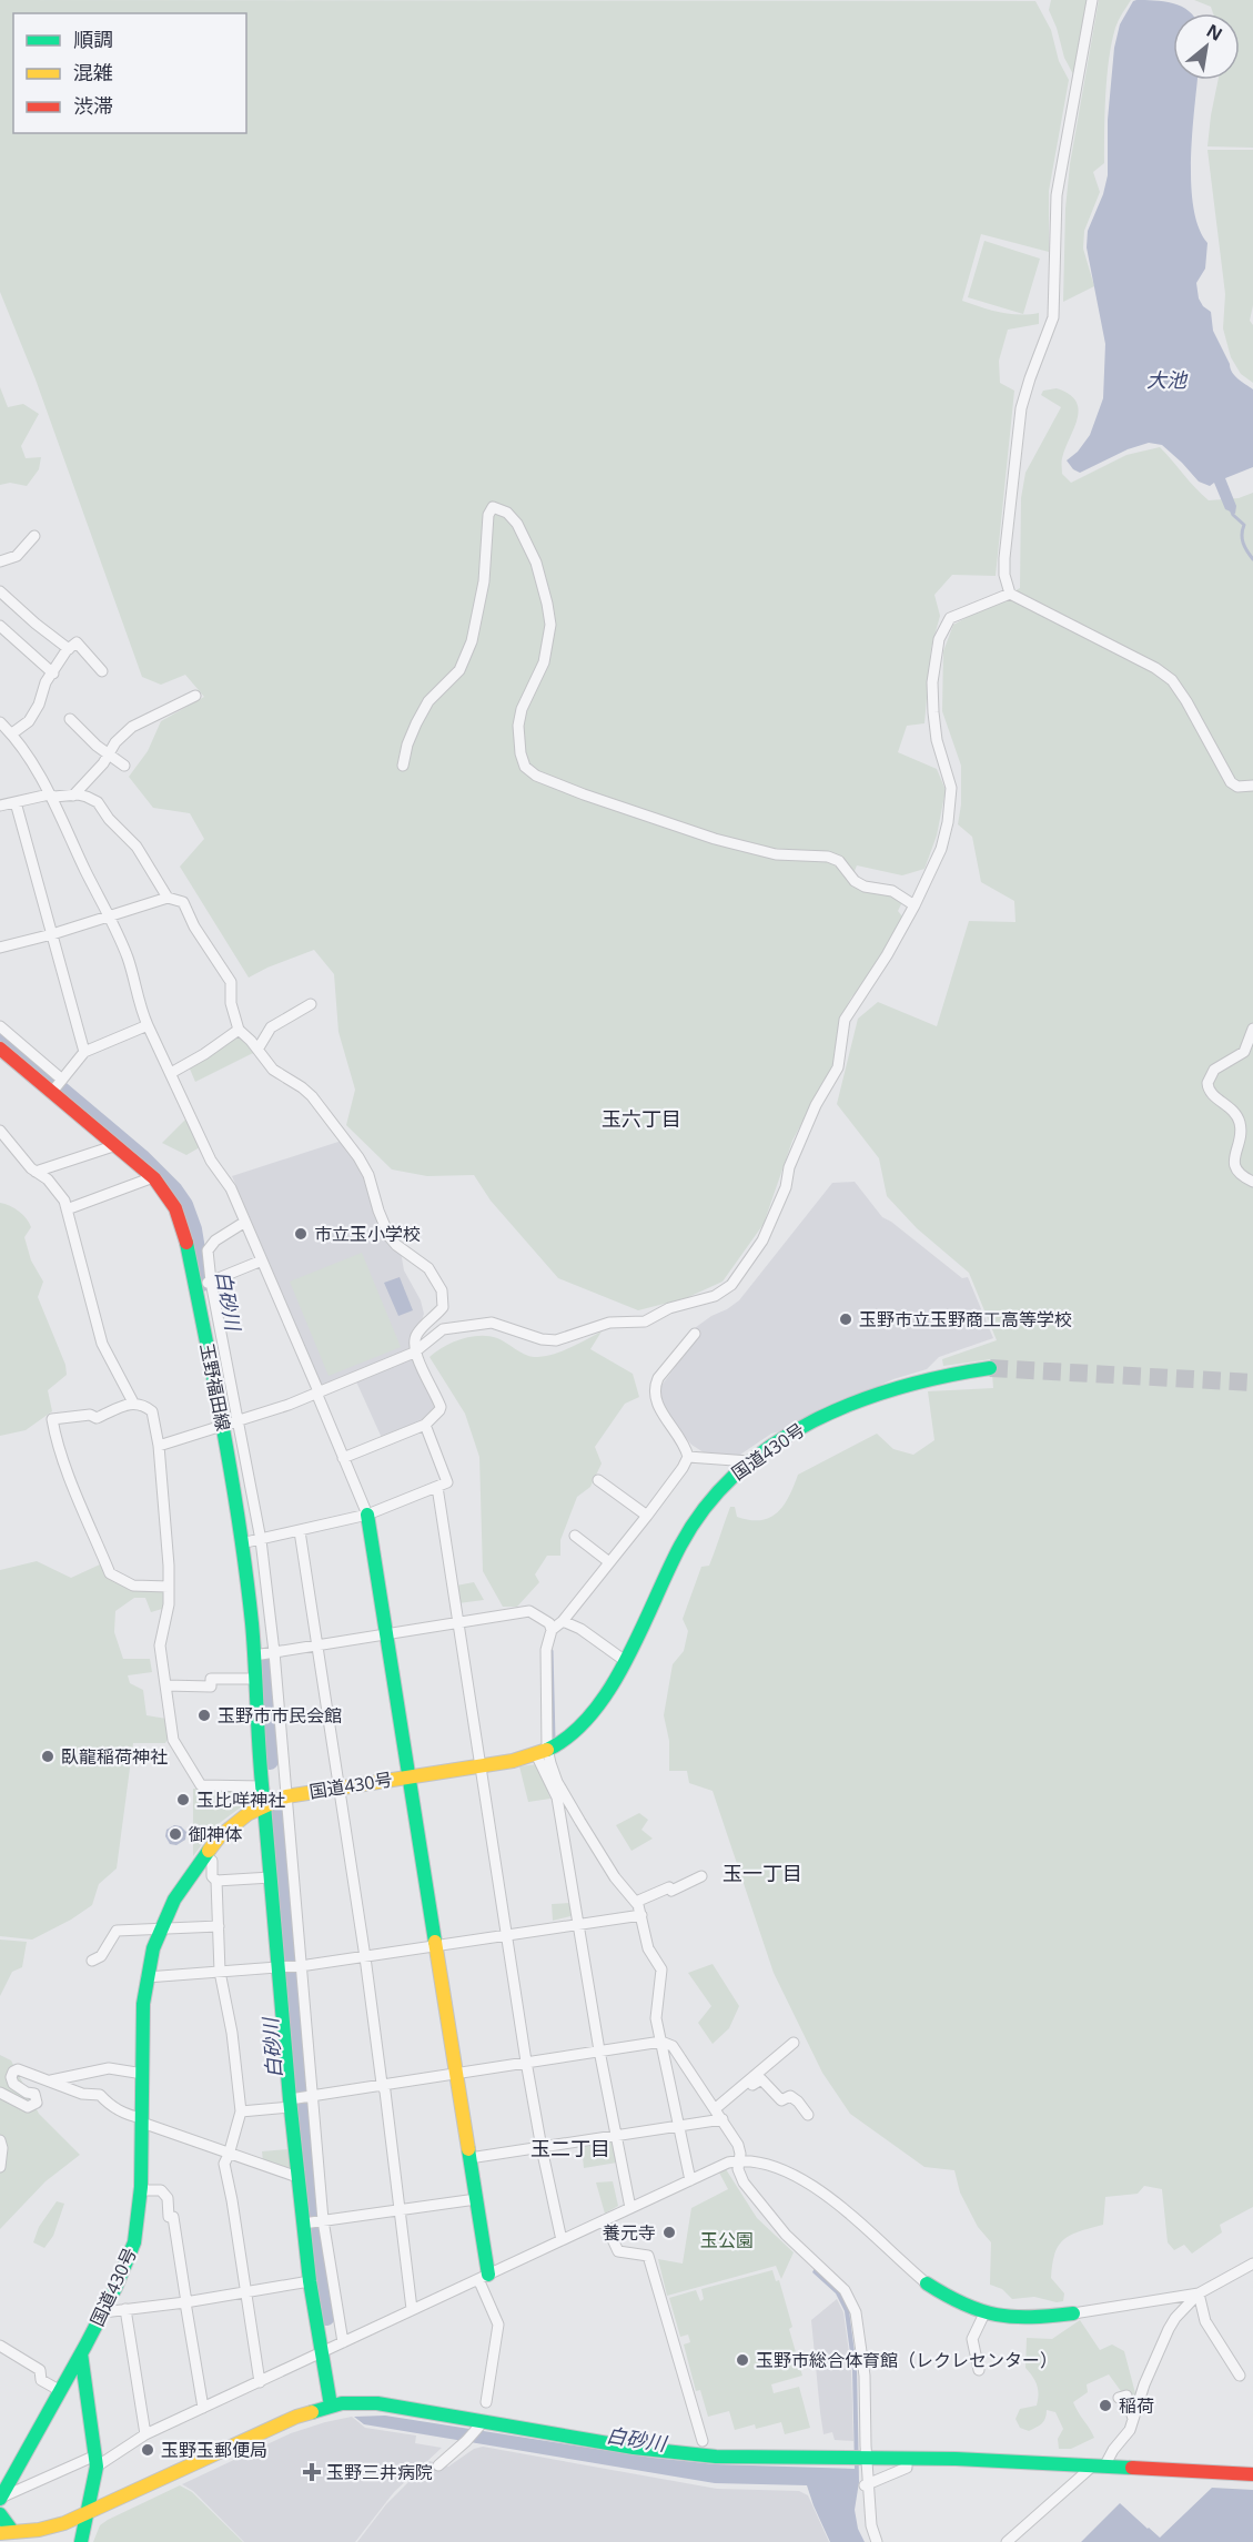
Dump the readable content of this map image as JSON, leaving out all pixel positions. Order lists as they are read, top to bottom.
{
  "streets": {
    "main road": ["玉野福田線", "国道430号"]
  },
  "crossings": [
    ["玉野福田線", "国道430号"]
  ],
  "districts": ["玉六丁目", "玉一丁目", "玉二丁目"],
  "water": ["大池", "白砂川"],
  "parks": ["玉公園"],
  "places": {
    "other": [
      "市立玉小学校",
      "玉野市立玉野商工高等学校",
      "玉野市市民会館",
      "臥龍稲荷神社",
      "玉比咩神社",
      "御神体",
      "養元寺",
      "玉野市総合体育館（レクレセンター）",
      "稲荷",
      "玉野玉郵便局"
    ],
    "health": ["玉野三井病院"]
  },
  "legend": ["順調", "混雑", "渋滞"],
  "north": "top right"
}
